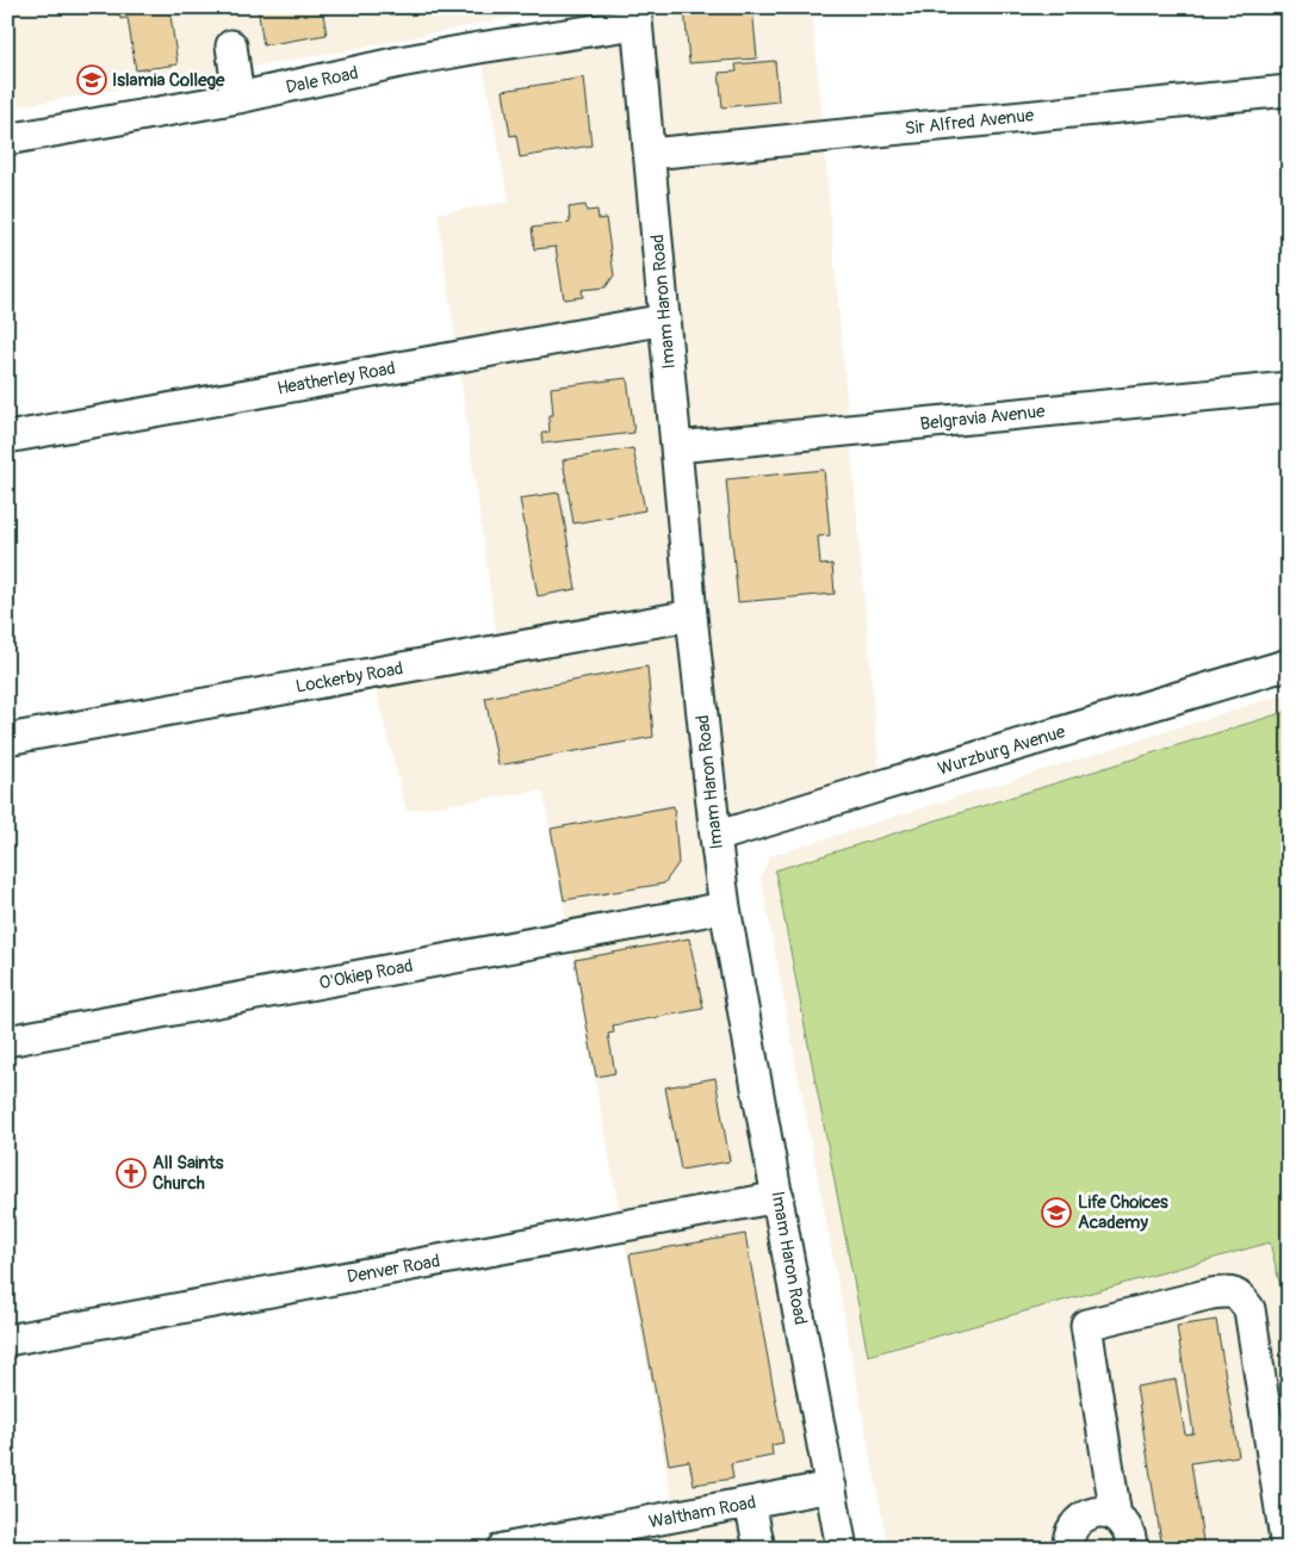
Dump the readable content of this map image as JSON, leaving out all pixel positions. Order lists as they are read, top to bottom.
{
  "streets": {
    "street": [
      "Dale Road",
      "Sir Alfred Avenue",
      "Imam Haron Road",
      "Heatherley Road",
      "Belgravia Avenue",
      "Lockerby Road",
      "Wurzburg Avenue",
      "O'Okiep Road",
      "Denver Road",
      "Waltham Road"
    ]
  },
  "crossings": [
    ["Dale Road", "Imam Haron Road"],
    ["Sir Alfred Avenue", "Imam Haron Road"],
    ["Imam Haron Road", "Heatherley Road"],
    ["Imam Haron Road", "Belgravia Avenue"],
    ["Imam Haron Road", "Lockerby Road"],
    ["Imam Haron Road", "Wurzburg Avenue"],
    ["Imam Haron Road", "O'Okiep Road"],
    ["Imam Haron Road", "Denver Road"],
    ["Imam Haron Road", "Waltham Road"]
  ],
  "places": {
    "school or university": ["Islamia College", "Life Choices Academy"],
    "church": ["All Saints Church"]
  }
}
